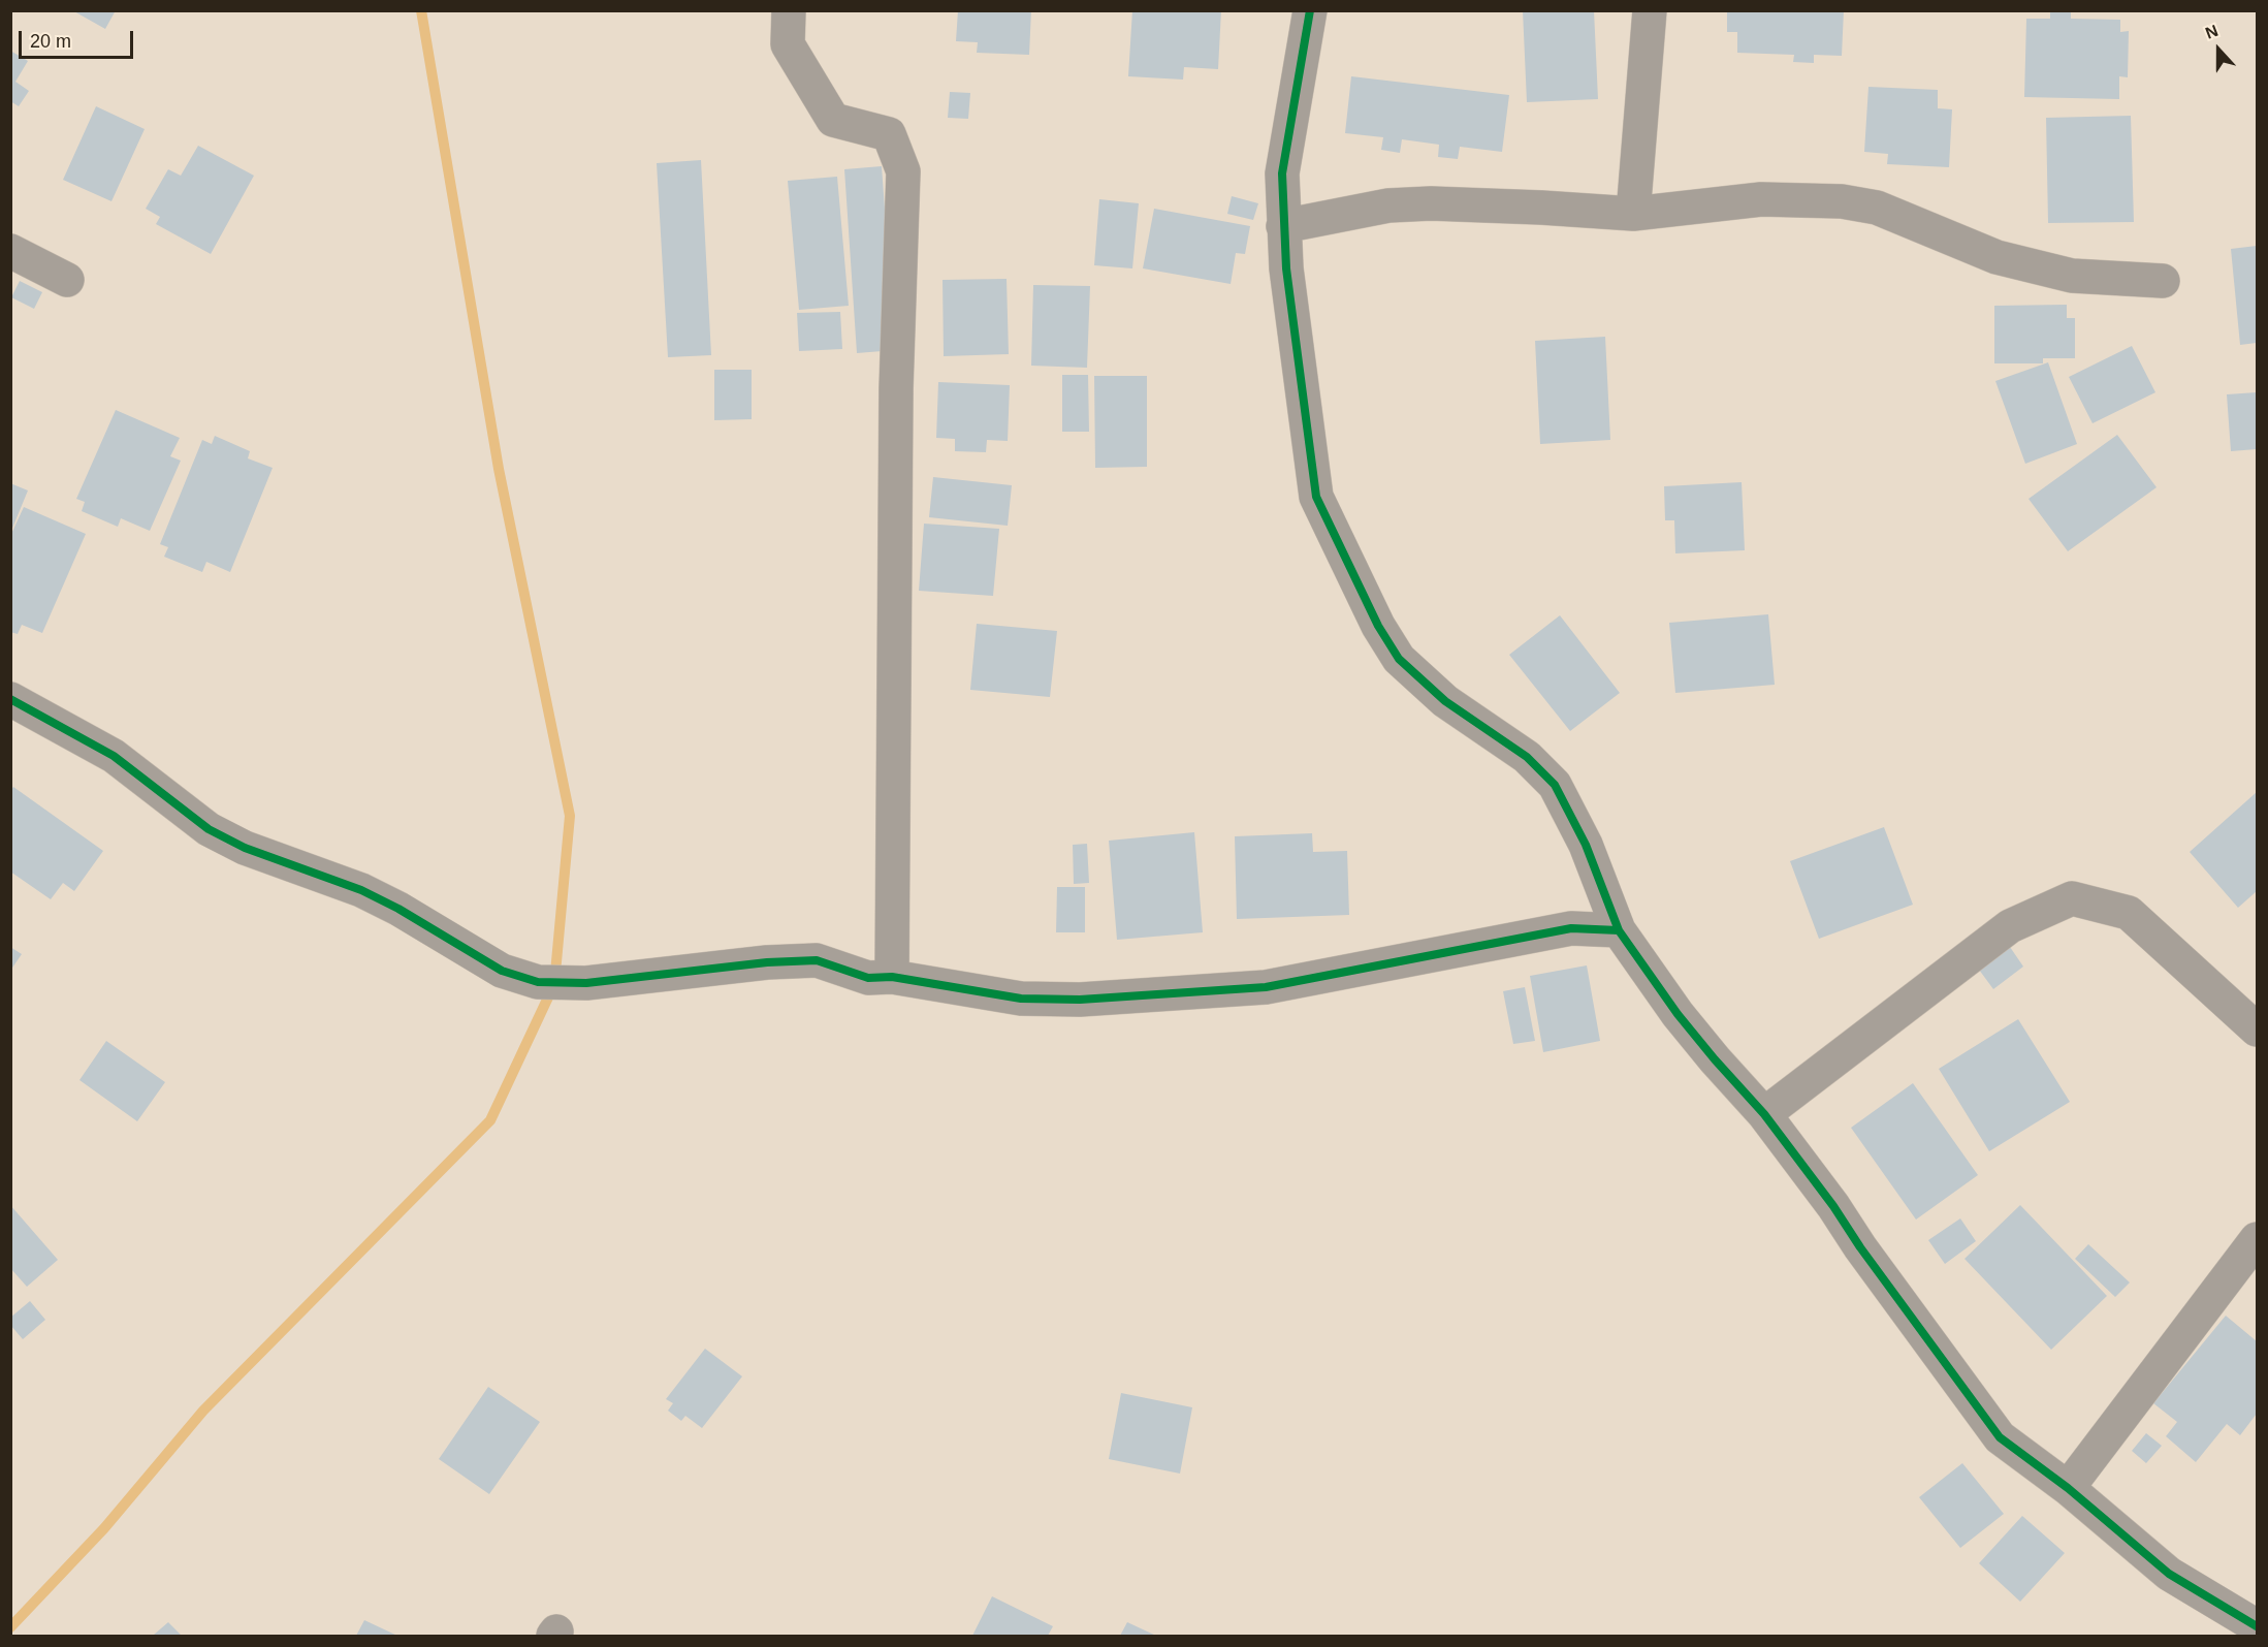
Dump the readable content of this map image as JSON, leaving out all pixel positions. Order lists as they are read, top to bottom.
{
  "scale_bar": "20 m",
  "north": "top"
}
